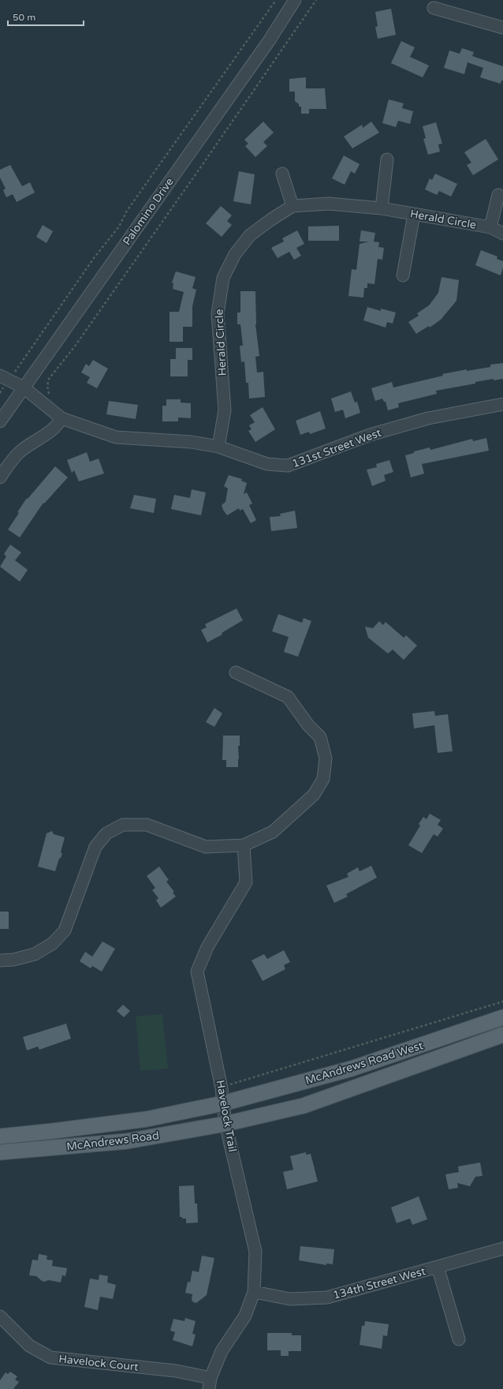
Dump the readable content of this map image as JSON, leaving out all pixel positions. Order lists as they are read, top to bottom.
{
  "streets": {
    "main road": ["McAndrews Road West", "McAndrews Road"],
    "street": [
      "Palomino Drive",
      "Herald Circle",
      "131st Street West",
      "Havelock Trail",
      "134th Street West",
      "Havelock Court"
    ]
  },
  "crossings": [
    ["Palomino Drive", "131st Street West"],
    ["Herald Circle", "131st Street West"],
    ["McAndrews Road West", "Havelock Trail"],
    ["McAndrews Road West", "McAndrews Road"],
    ["Havelock Trail", "McAndrews Road"],
    ["Havelock Trail", "134th Street West"],
    ["Havelock Trail", "Havelock Court"]
  ],
  "scale_bar": "50 m"
}
